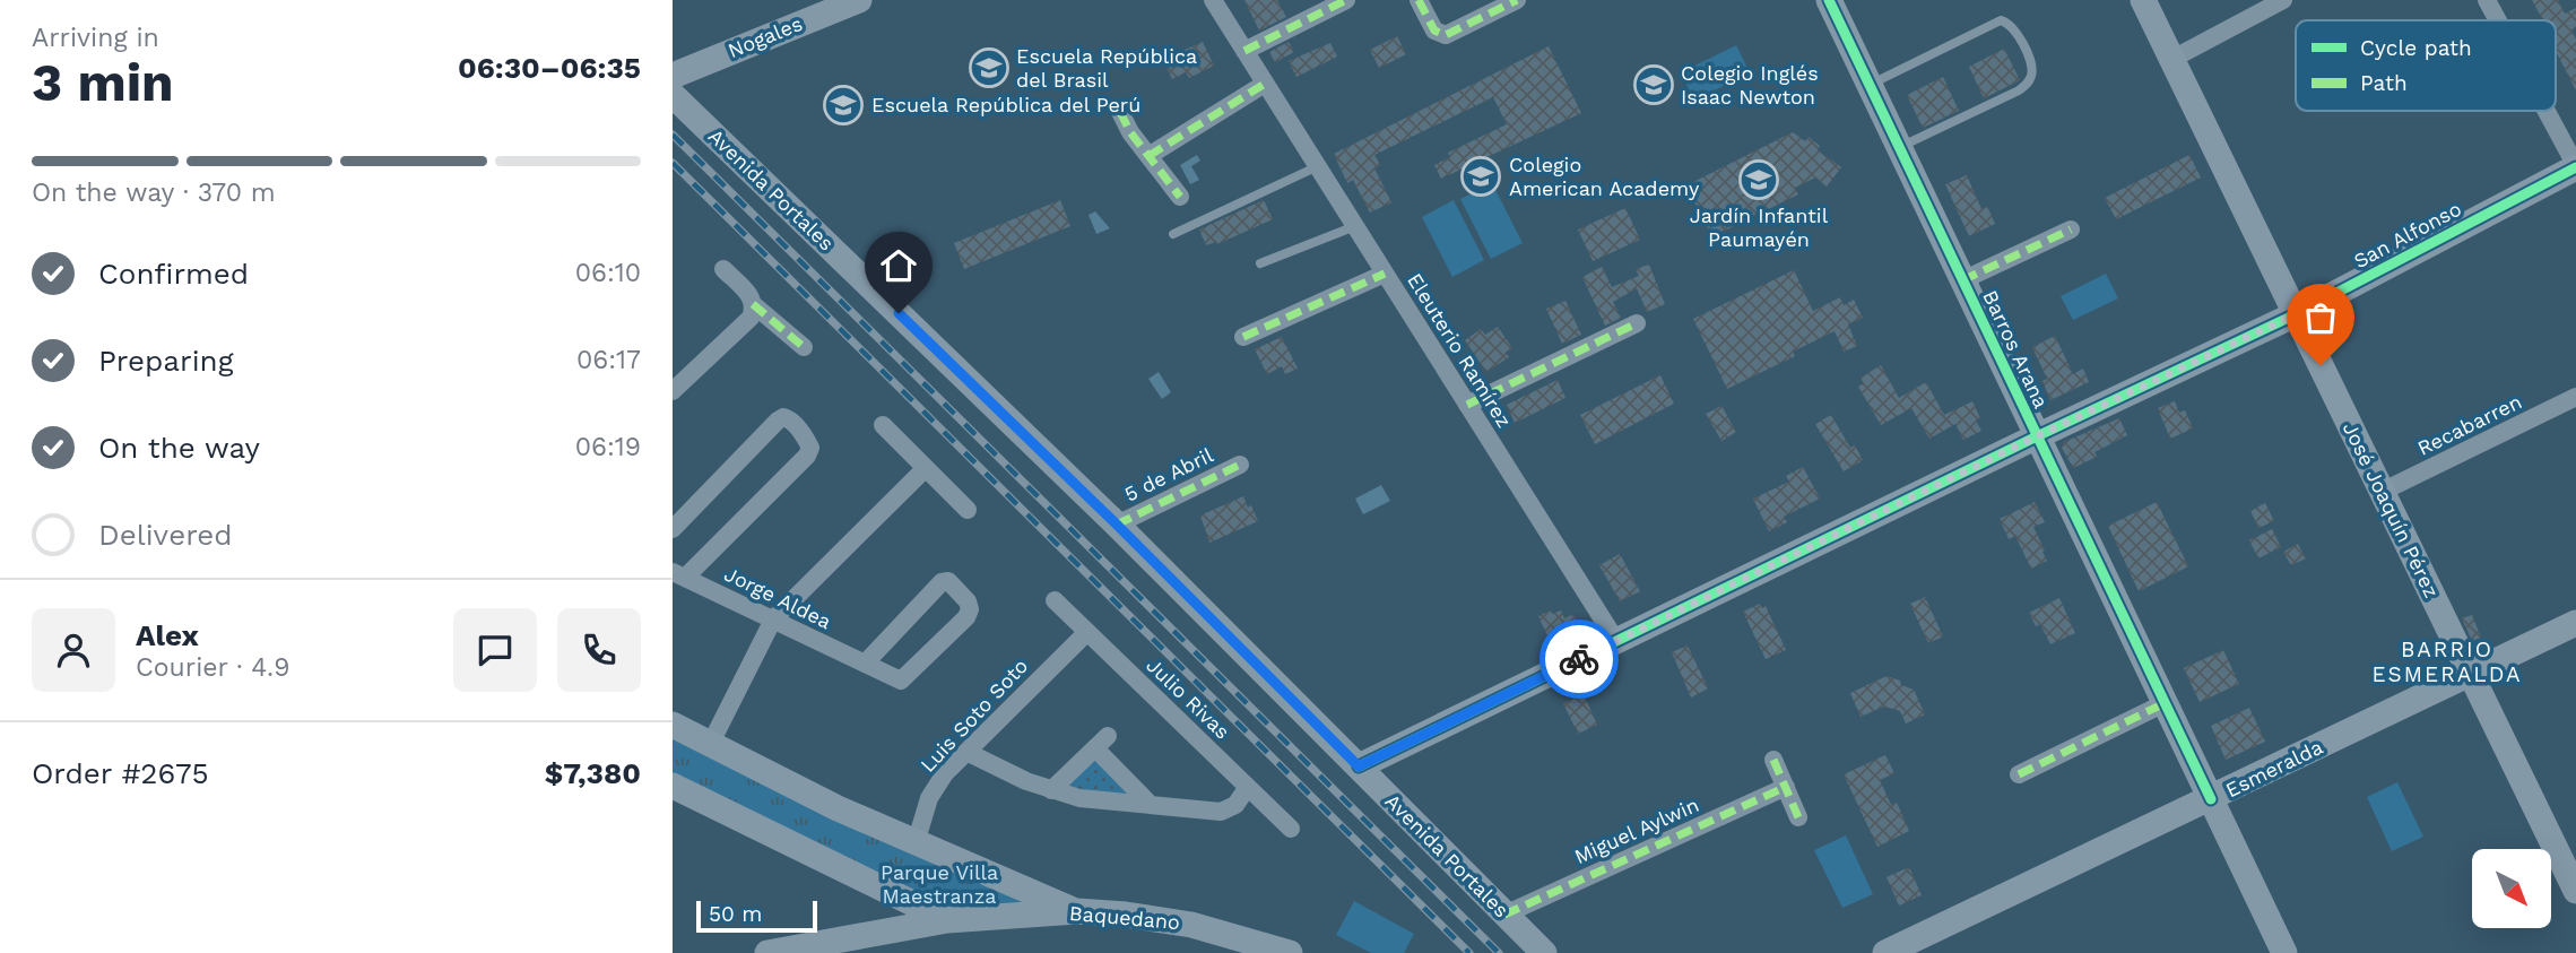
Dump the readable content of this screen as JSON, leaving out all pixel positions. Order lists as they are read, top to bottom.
{
  "streets": {
    "street": [
      "Nogales",
      "Avenida Portales",
      "San Alfonso",
      "Barros Arana",
      "Eleuterio Ramírez",
      "Recabarren",
      "5 de Abril",
      "José Joaquín Pérez",
      "Jorge Aldea",
      "Julio Rivas",
      "Luis Soto Soto",
      "Esmeralda",
      "Miguel Aylwin",
      "Baquedano"
    ]
  },
  "crossings": [
    ["Avenida Portales", "San Alfonso"],
    ["Avenida Portales", "5 de Abril"],
    ["Avenida Portales", "Miguel Aylwin"],
    ["San Alfonso", "Barros Arana"],
    ["San Alfonso", "Eleuterio Ramírez"],
    ["San Alfonso", "José Joaquín Pérez"],
    ["Barros Arana", "Esmeralda"],
    ["Recabarren", "José Joaquín Pérez"],
    ["José Joaquín Pérez", "Esmeralda"],
    ["Julio Rivas", "Luis Soto Soto"]
  ],
  "districts": ["BARRIO ESMERALDA"],
  "parks": ["Parque Villa Maestranza"],
  "places": {
    "school or university": [
      "Escuela República del Brasil",
      "Colegio Inglés Isaac Newton",
      "Escuela República del Perú",
      "Colegio American Academy",
      "Jardín Infantil Paumayén"
    ]
  },
  "legend": ["Cycle path", "Path"],
  "scale_bar": "50 m",
  "north": "bottom right",
  "page": {
    "heading": ["3 min", "Arriving in", "06:30–06:35"],
    "panel": [
      "Alex",
      "Courier · 4.9",
      "Order #2675",
      "$7,380"
    ],
    "bar": "On the way · 370 m",
    "list": [
      ["Confirmed", "06:10"],
      ["Preparing", "06:17"],
      ["On the way", "06:19"],
      "Delivered"
    ],
    "scale": "50 m"
  }
}
